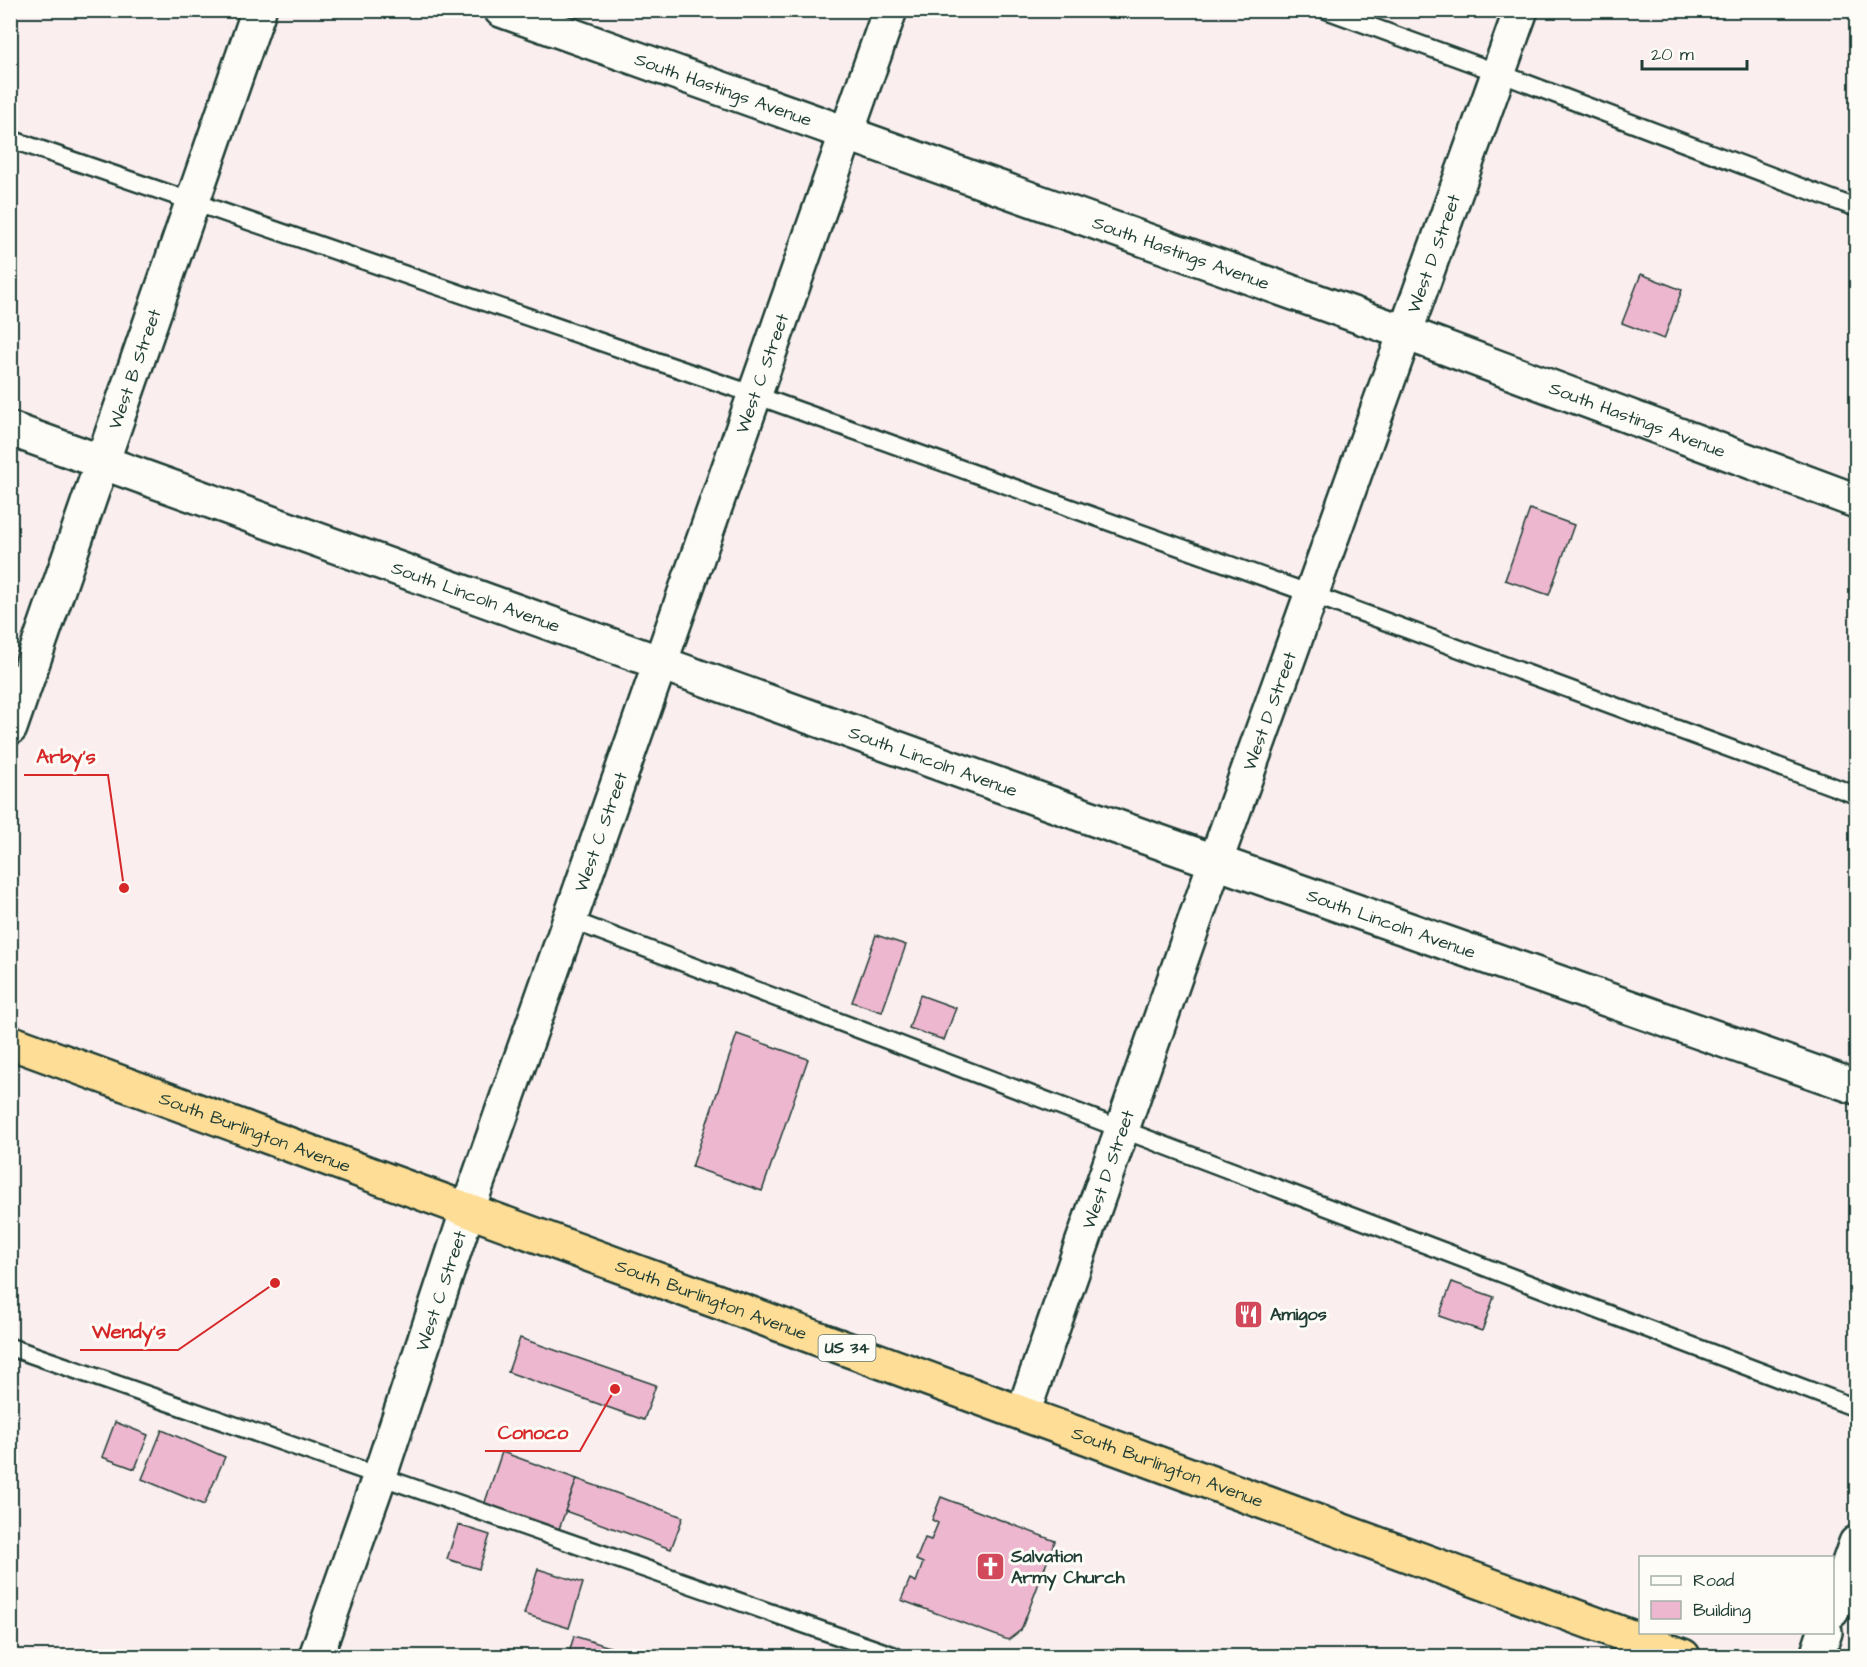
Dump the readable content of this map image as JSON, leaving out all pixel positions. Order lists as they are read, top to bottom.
{
  "streets": {
    "highway": ["South Burlington Avenue", "US 34"],
    "street": [
      "South Hastings Avenue",
      "West D Street",
      "West B Street",
      "West C Street",
      "South Lincoln Avenue"
    ]
  },
  "crossings": [
    ["South Hastings Avenue", "West D Street"],
    ["South Hastings Avenue", "West C Street"],
    ["West D Street", "South Lincoln Avenue"],
    ["West D Street", "South Burlington Avenue"],
    ["West B Street", "South Lincoln Avenue"],
    ["West C Street", "South Lincoln Avenue"],
    ["West C Street", "South Burlington Avenue"]
  ],
  "places": {
    "other": ["Arby's", "Wendy's", "Conoco"],
    "restaurant": ["Amigos"],
    "church": ["Salvation Army Church"]
  },
  "legend": ["Road", "Building"],
  "scale_bar": "20 m"
}
